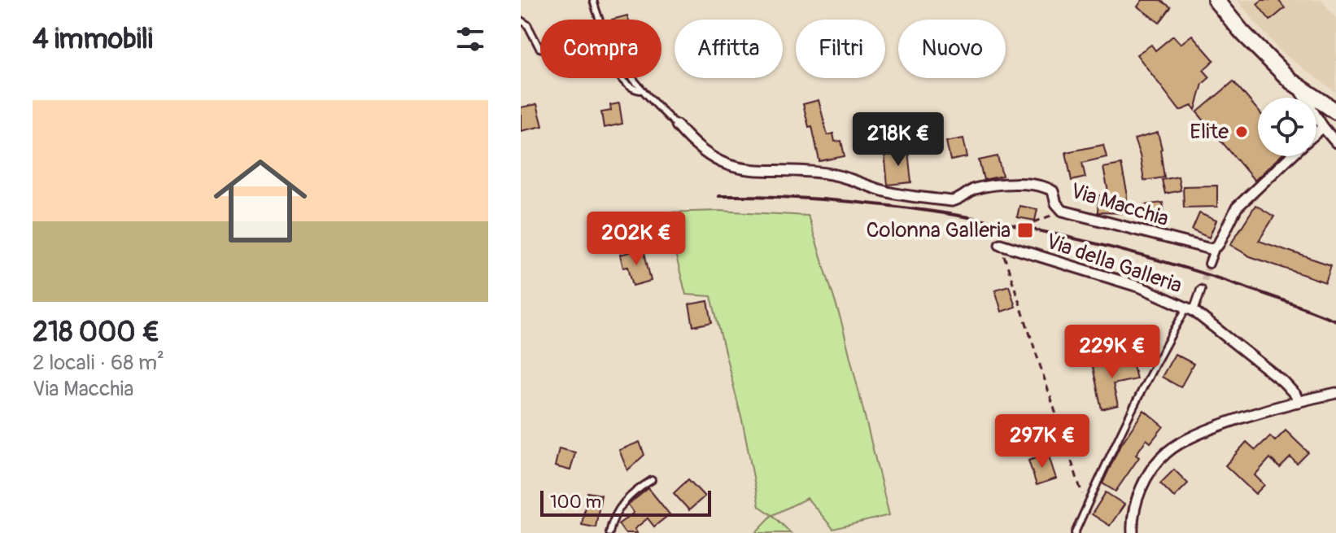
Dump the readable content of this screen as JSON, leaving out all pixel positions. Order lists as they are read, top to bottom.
{
  "streets": {
    "street": ["Via Macchia", "Via della Galleria"]
  },
  "places": {
    "other": ["Elite"],
    "transit": ["Colonna Galleria"]
  },
  "scale_bar": "100 m",
  "page": {
    "heading": "4 immobili",
    "chip": [
      "Compra",
      "Affitta",
      "Filtri",
      "Nuovo"
    ],
    "list": [
      {
        "name": "218 000 €",
        "note": "2 locali · 68 m² · Via Macchia"
      }
    ],
    "price": [
      "218K €",
      "202K €",
      "229K €",
      "297K €"
    ],
    "scale": "100 m"
  }
}
